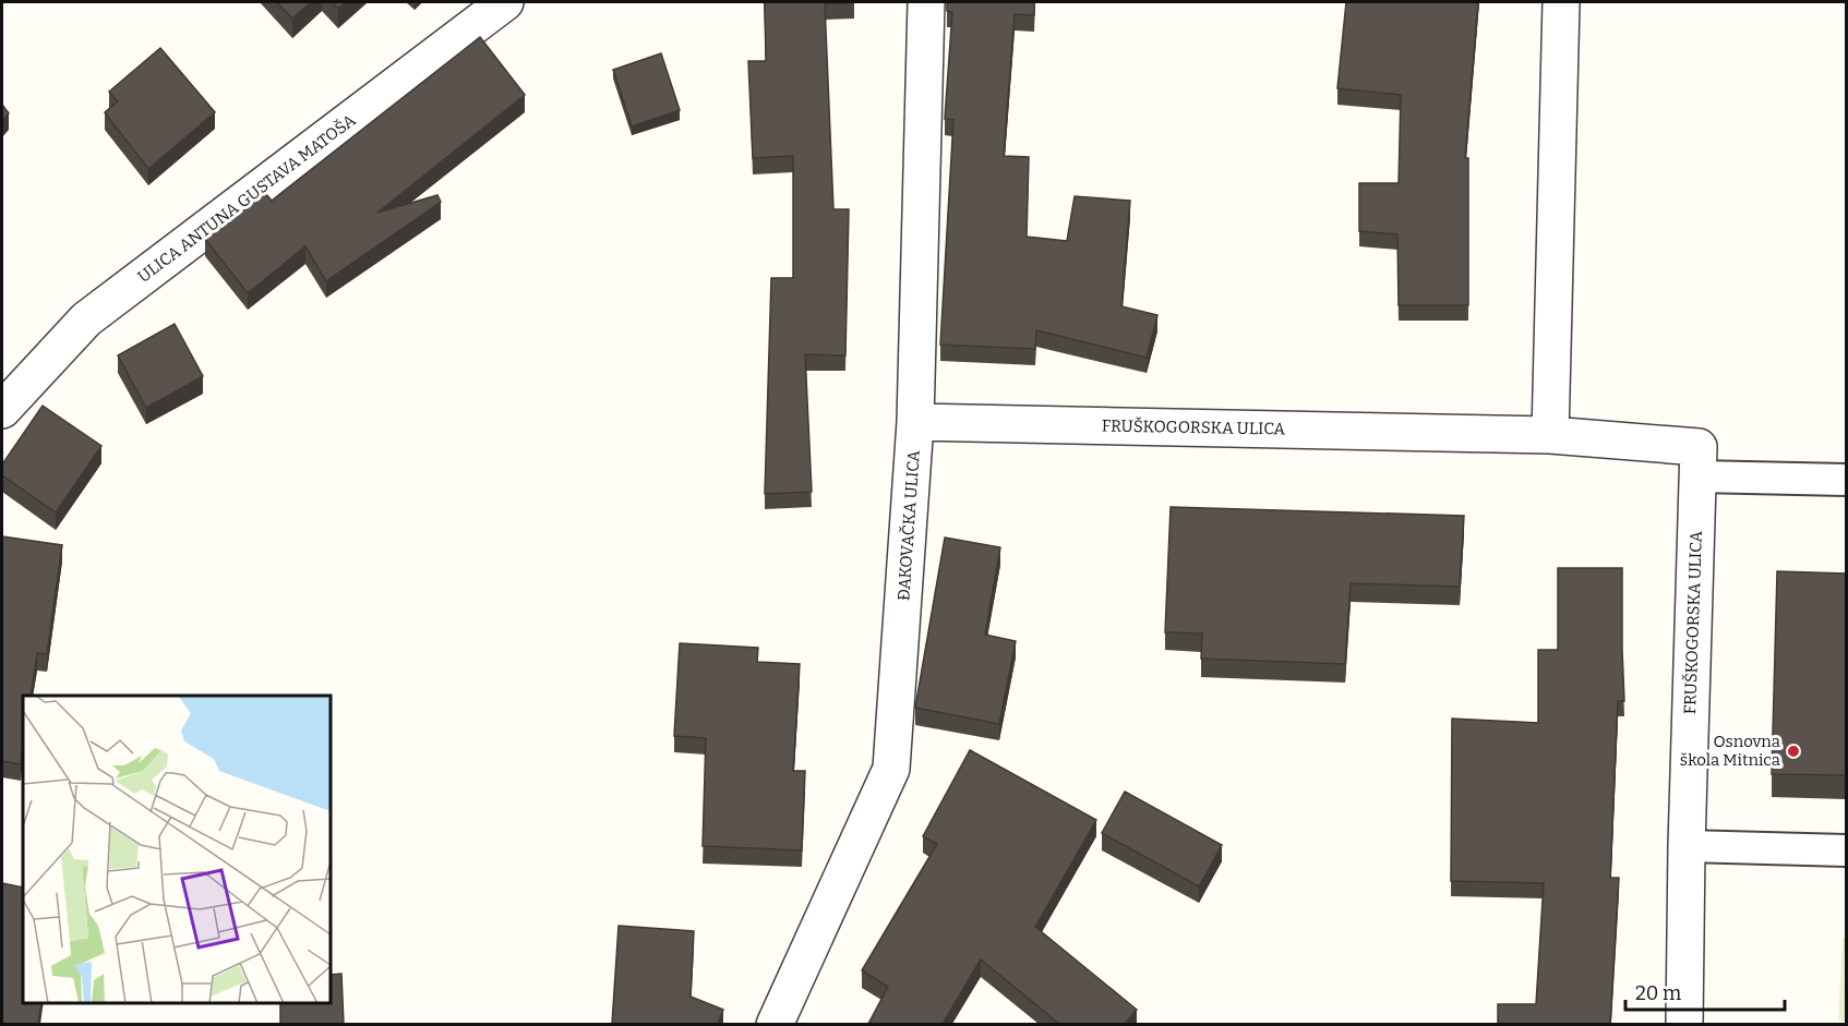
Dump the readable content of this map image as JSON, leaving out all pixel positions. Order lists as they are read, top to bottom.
{
  "streets": {
    "street": ["ULICA ANTUNA GUSTAVA MATOŠA", "FRUŠKOGORSKA ULICA", "ĐAKOVAČKA ULICA"]
  },
  "crossings": [
    ["FRUŠKOGORSKA ULICA", "ĐAKOVAČKA ULICA"]
  ],
  "places": ["Osnovna škola Mitnica"],
  "scale_bar": "20 m"
}
